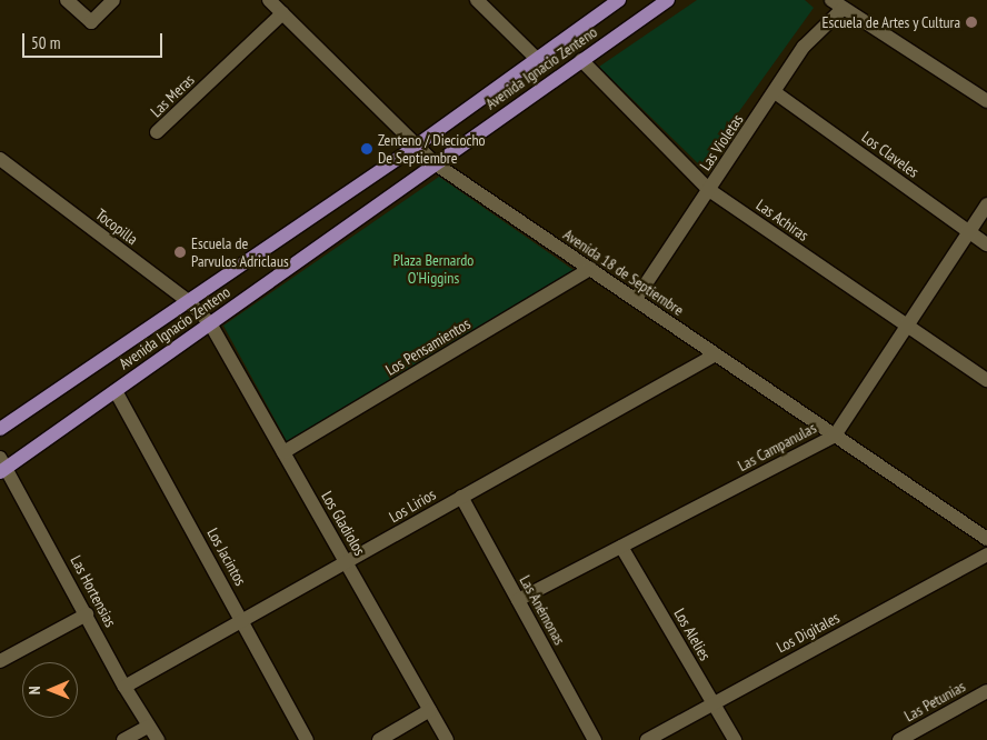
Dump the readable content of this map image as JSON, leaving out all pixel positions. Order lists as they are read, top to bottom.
{
  "streets": {
    "main road": ["Avenida Ignacio Zenteno"],
    "street": [
      "Las Meras",
      "Las Violetas",
      "Los Claveles",
      "Las Achiras",
      "Tocopilla",
      "Avenida 18 de Septiembre",
      "Los Pensamientos",
      "Las Campanulas",
      "Los Lirios",
      "Los Gladiolos",
      "Los Jacintos",
      "Las Hortensias",
      "Las Anémonas",
      "Los Digitales",
      "Los Alelies",
      "Las Petunias"
    ]
  },
  "crossings": [
    ["Avenida Ignacio Zenteno", "Las Achiras"],
    ["Avenida Ignacio Zenteno", "Tocopilla"],
    ["Avenida Ignacio Zenteno", "Avenida 18 de Septiembre"],
    ["Avenida Ignacio Zenteno", "Los Gladiolos"],
    ["Avenida Ignacio Zenteno", "Los Jacintos"],
    ["Avenida Ignacio Zenteno", "Las Hortensias"],
    ["Las Meras", "Avenida 18 de Septiembre"],
    ["Las Violetas", "Los Claveles"],
    ["Las Violetas", "Las Achiras"],
    ["Las Violetas", "Avenida 18 de Septiembre"],
    ["Los Claveles", "Las Campanulas"],
    ["Las Achiras", "Las Campanulas"],
    ["Tocopilla", "Los Gladiolos"],
    ["Avenida 18 de Septiembre", "Los Pensamientos"],
    ["Avenida 18 de Septiembre", "Las Campanulas"],
    ["Avenida 18 de Septiembre", "Los Lirios"],
    ["Los Pensamientos", "Los Gladiolos"],
    ["Las Campanulas", "Las Anémonas"],
    ["Las Campanulas", "Los Alelies"],
    ["Los Lirios", "Los Gladiolos"],
    ["Los Lirios", "Los Jacintos"],
    ["Los Lirios", "Las Hortensias"],
    ["Los Lirios", "Las Anémonas"],
    ["Los Digitales", "Los Alelies"]
  ],
  "parks": ["Plaza Bernardo O'Higgins"],
  "places": ["Escuela de Artes y Cultura", "Zenteno / Dieciocho De Septiembre", "Escuela de Parvulos Adriclaus"],
  "scale_bar": "50 m",
  "north": "left"
}
